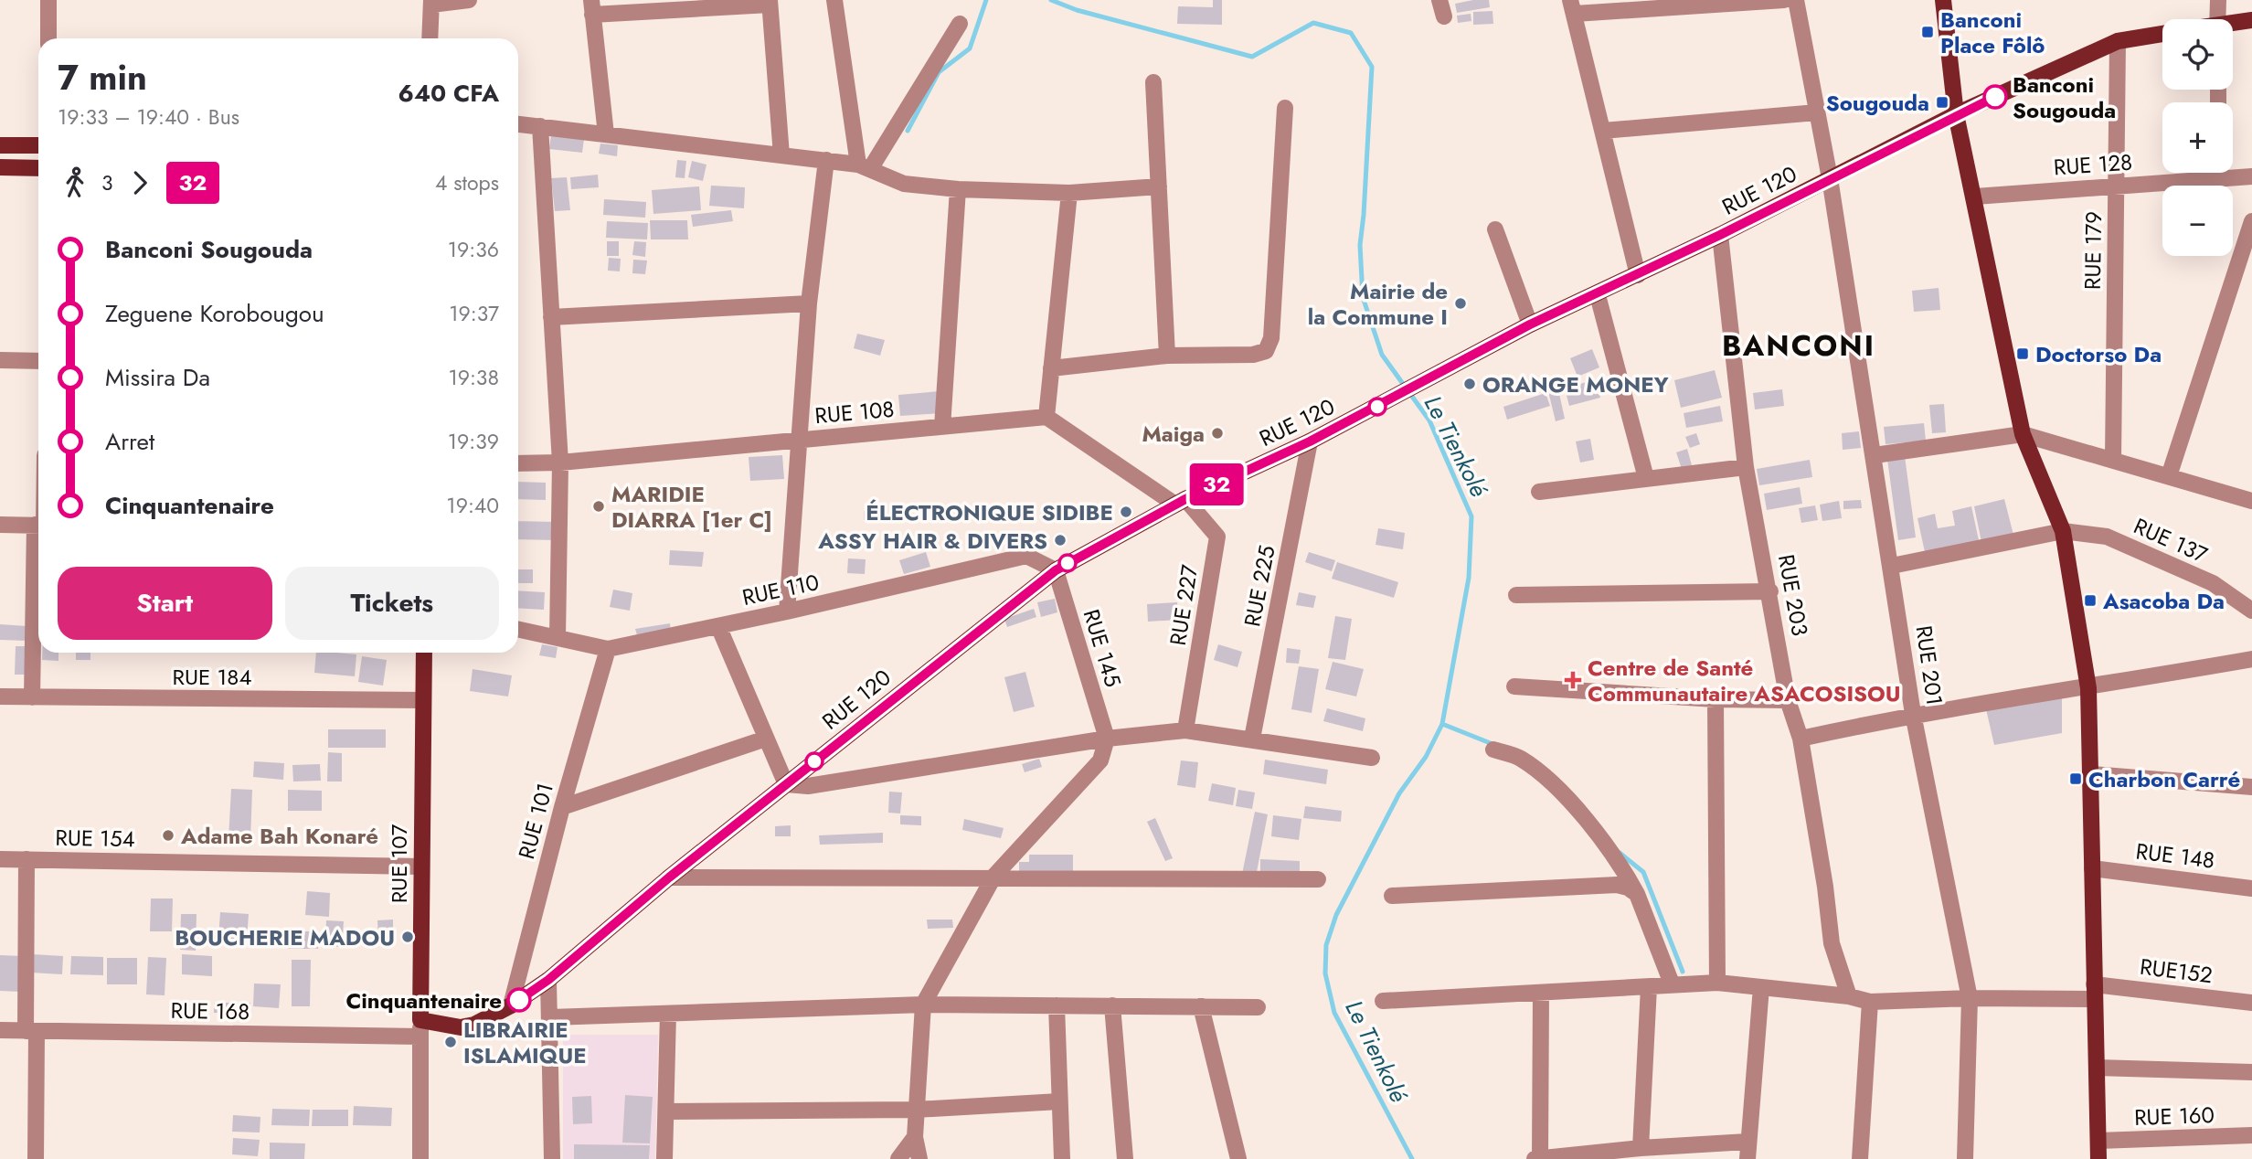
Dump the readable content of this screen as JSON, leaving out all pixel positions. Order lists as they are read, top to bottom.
{
  "streets": {
    "main road": ["RUE 120", "RUE 107"],
    "street": [
      "RUE 128",
      "RUE 179",
      "RUE 108",
      "RUE 137",
      "RUE 225",
      "RUE 110",
      "RUE 203",
      "RUE 227",
      "RUE 145",
      "RUE 201",
      "RUE 184",
      "RUE 101",
      "RUE 154",
      "RUE 148",
      "RUE152",
      "RUE 168",
      "RUE 160"
    ]
  },
  "crossings": [
    ["RUE 128", "RUE 179"],
    ["RUE 120", "RUE 179"],
    ["RUE 120", "RUE 225"],
    ["RUE 120", "RUE 110"],
    ["RUE 120", "RUE 203"],
    ["RUE 120", "RUE 227"],
    ["RUE 120", "RUE 145"],
    ["RUE 120", "RUE 201"],
    ["RUE 120", "RUE 101"],
    ["RUE 120", "RUE 107"],
    ["RUE 120", "RUE 168"],
    ["RUE 137", "RUE 201"],
    ["RUE 110", "RUE 145"],
    ["RUE 110", "RUE 101"],
    ["RUE 203", "RUE152"],
    ["RUE 201", "RUE152"],
    ["RUE 184", "RUE 107"],
    ["RUE 154", "RUE 107"],
    ["RUE 107", "RUE 168"]
  ],
  "districts": ["BANCONI"],
  "water": ["Le Tienkolé"],
  "places": {
    "transit": [
      "Banconi Place Fôlô",
      "Sougouda",
      "Doctorso Da",
      "Asacoba Da",
      "Charbon Carré"
    ],
    "other": [
      "Banconi Sougouda",
      "Mairie de la Commune I",
      "ORANGE MONEY",
      "Maiga",
      "MARIDIE DIARRA [1er C]",
      "ÉLECTRONIQUE SIDIBE",
      "ASSY HAIR & DIVERS",
      "Adame Bah Konaré",
      "BOUCHERIE MADOU",
      "Cinquantenaire",
      "LIBRAIRIE ISLAMIQUE"
    ],
    "health": ["Centre de Santé Communautaire ASACOSISOU"]
  },
  "lines": ["bus line 32"],
  "page": {
    "on_map": "32",
    "map_buttons": ["+", "−"],
    "heading": ["7 min", "19:33 – 19:40 · Bus", "640 CFA"],
    "legs": ["3", "32", "4 stops"],
    "list": [
      {
        "name": "Banconi Sougouda",
        "value": "19:36"
      },
      {
        "name": "Zeguene Korobougou",
        "value": "19:37"
      },
      {
        "name": "Missira Da",
        "value": "19:38"
      },
      {
        "name": "Arret",
        "value": "19:39"
      },
      {
        "name": "Cinquantenaire",
        "value": "19:40"
      }
    ],
    "buttons": ["Start", "Tickets"]
  }
}
